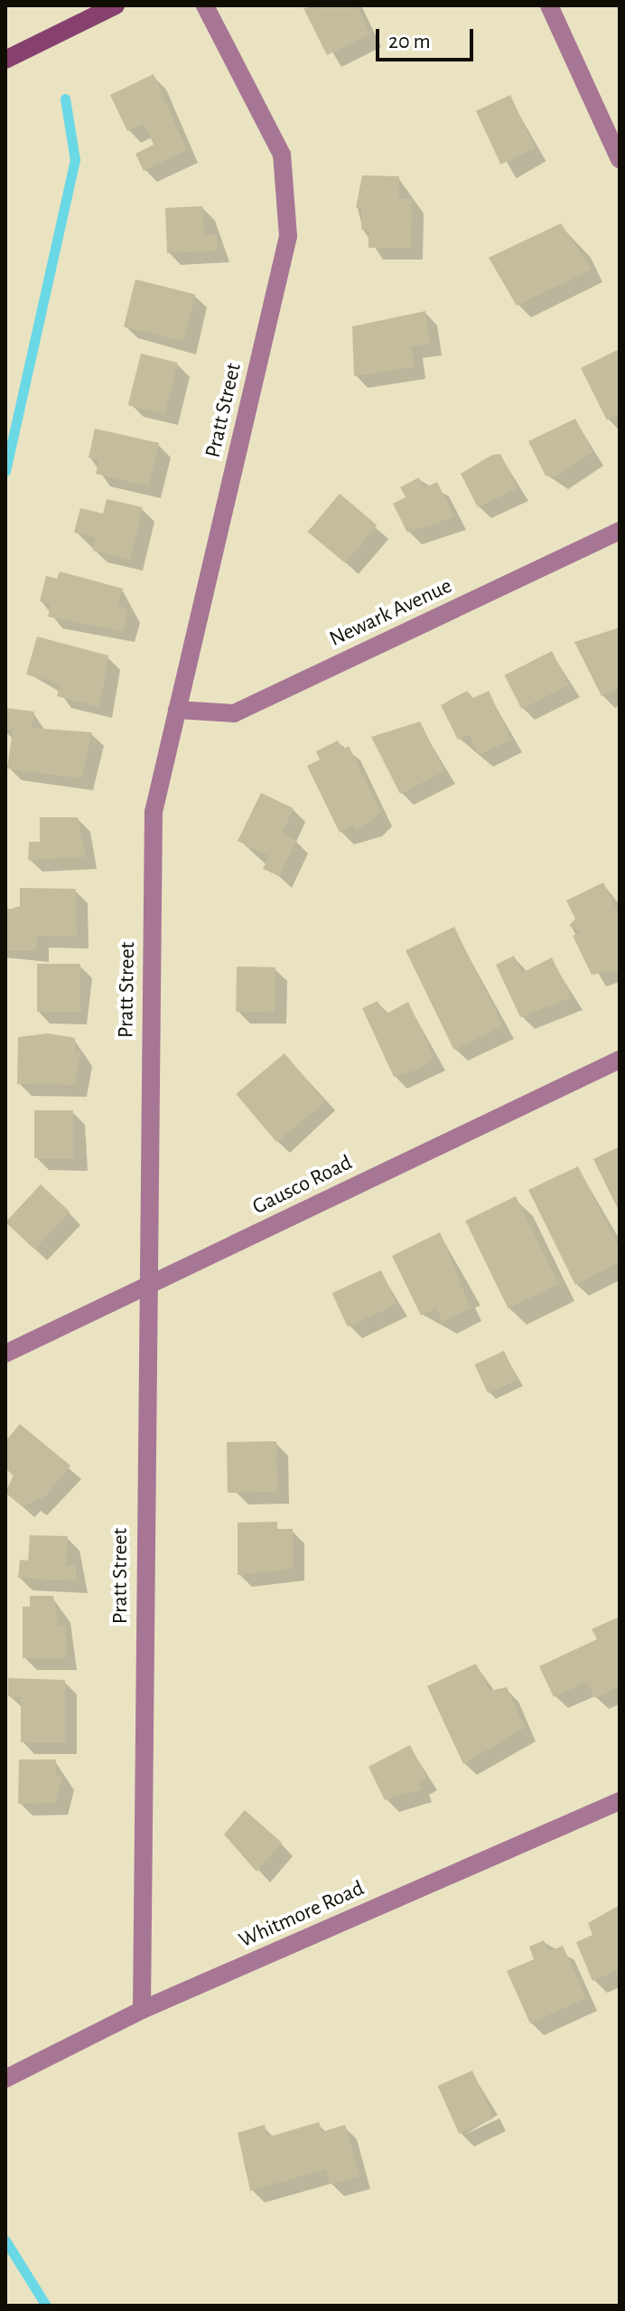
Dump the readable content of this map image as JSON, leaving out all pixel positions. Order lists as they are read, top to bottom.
{
  "streets": {
    "street": [
      "Pratt Street",
      "Newark Avenue",
      "Gausco Road",
      "Whitmore Road"
    ]
  },
  "crossings": [
    ["Pratt Street", "Newark Avenue"],
    ["Pratt Street", "Gausco Road"],
    ["Pratt Street", "Whitmore Road"]
  ],
  "scale_bar": "20 m"
}
